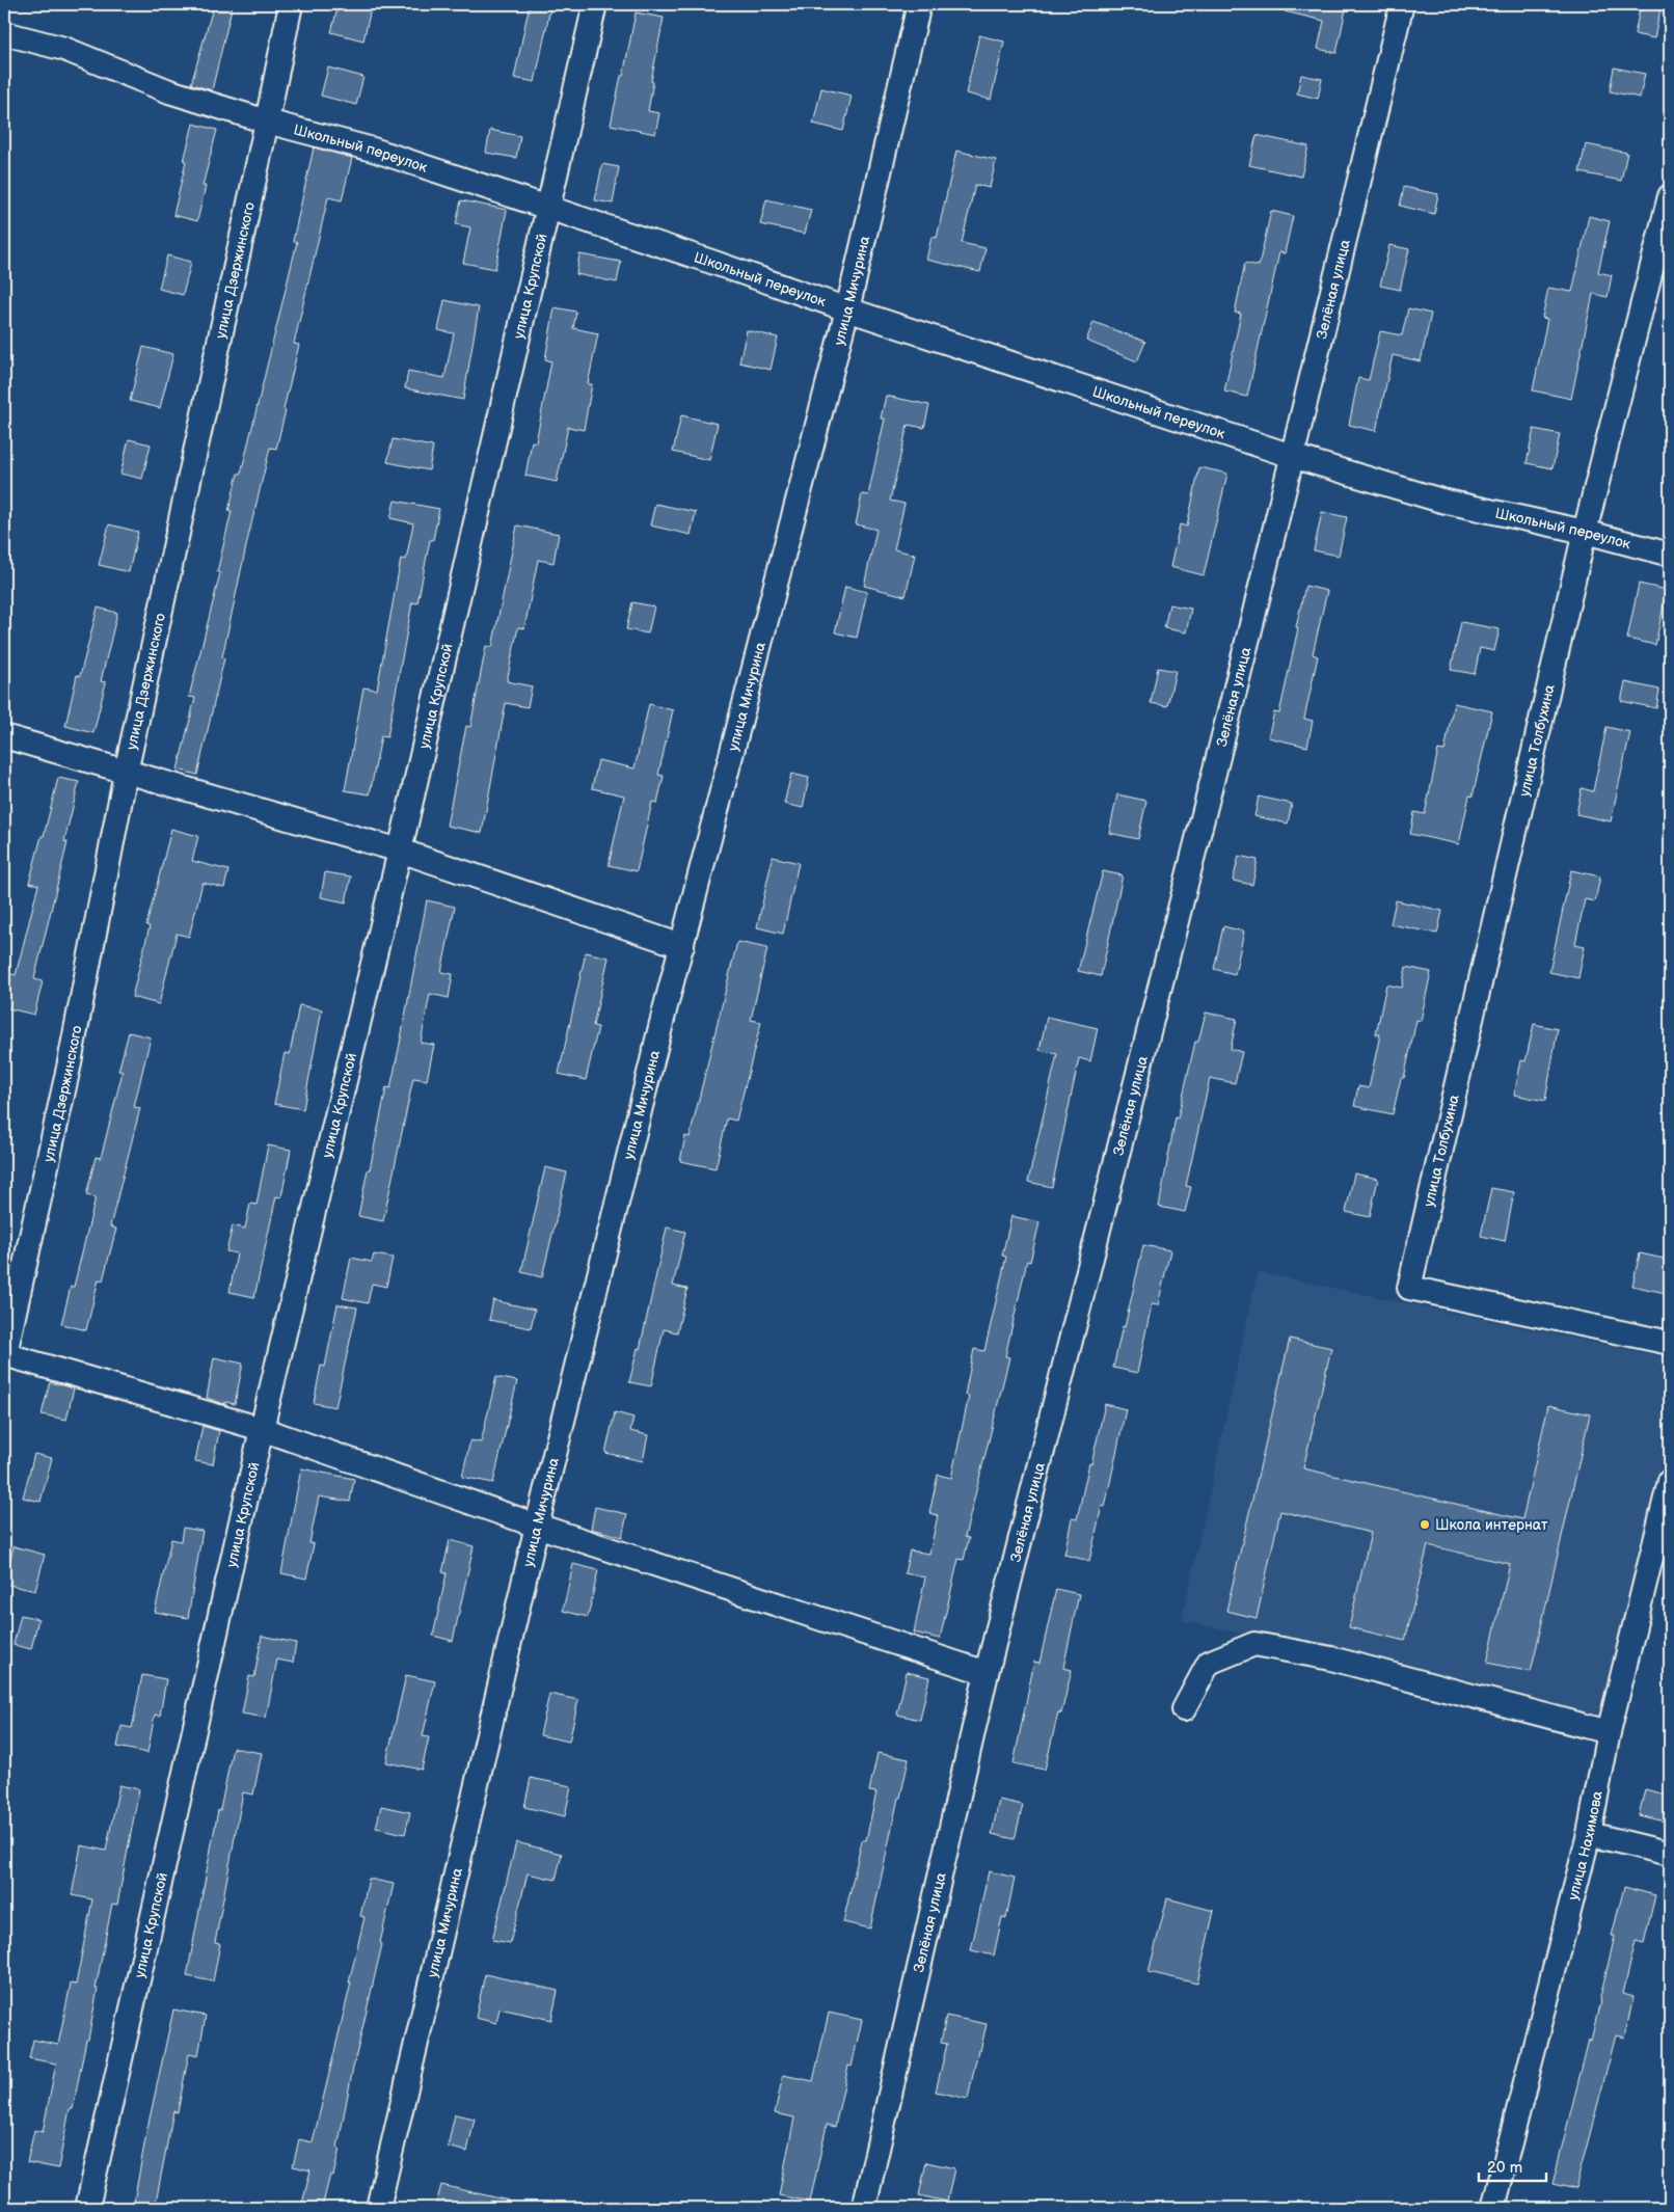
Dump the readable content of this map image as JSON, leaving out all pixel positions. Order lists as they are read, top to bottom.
{
  "streets": {
    "street": [
      "Школьный переулок",
      "улица Дзержинского",
      "улица Крупской",
      "Зелёная улица",
      "улица Мичурина",
      "улица Толбухина",
      "улица Нахимова"
    ]
  },
  "crossings": [
    ["Школьный переулок", "улица Дзержинского"],
    ["Школьный переулок", "улица Крупской"],
    ["Школьный переулок", "Зелёная улица"],
    ["Школьный переулок", "улица Мичурина"],
    ["Школьный переулок", "улица Толбухина"]
  ],
  "places": ["Школа интернат"],
  "scale_bar": "20 m"
}
